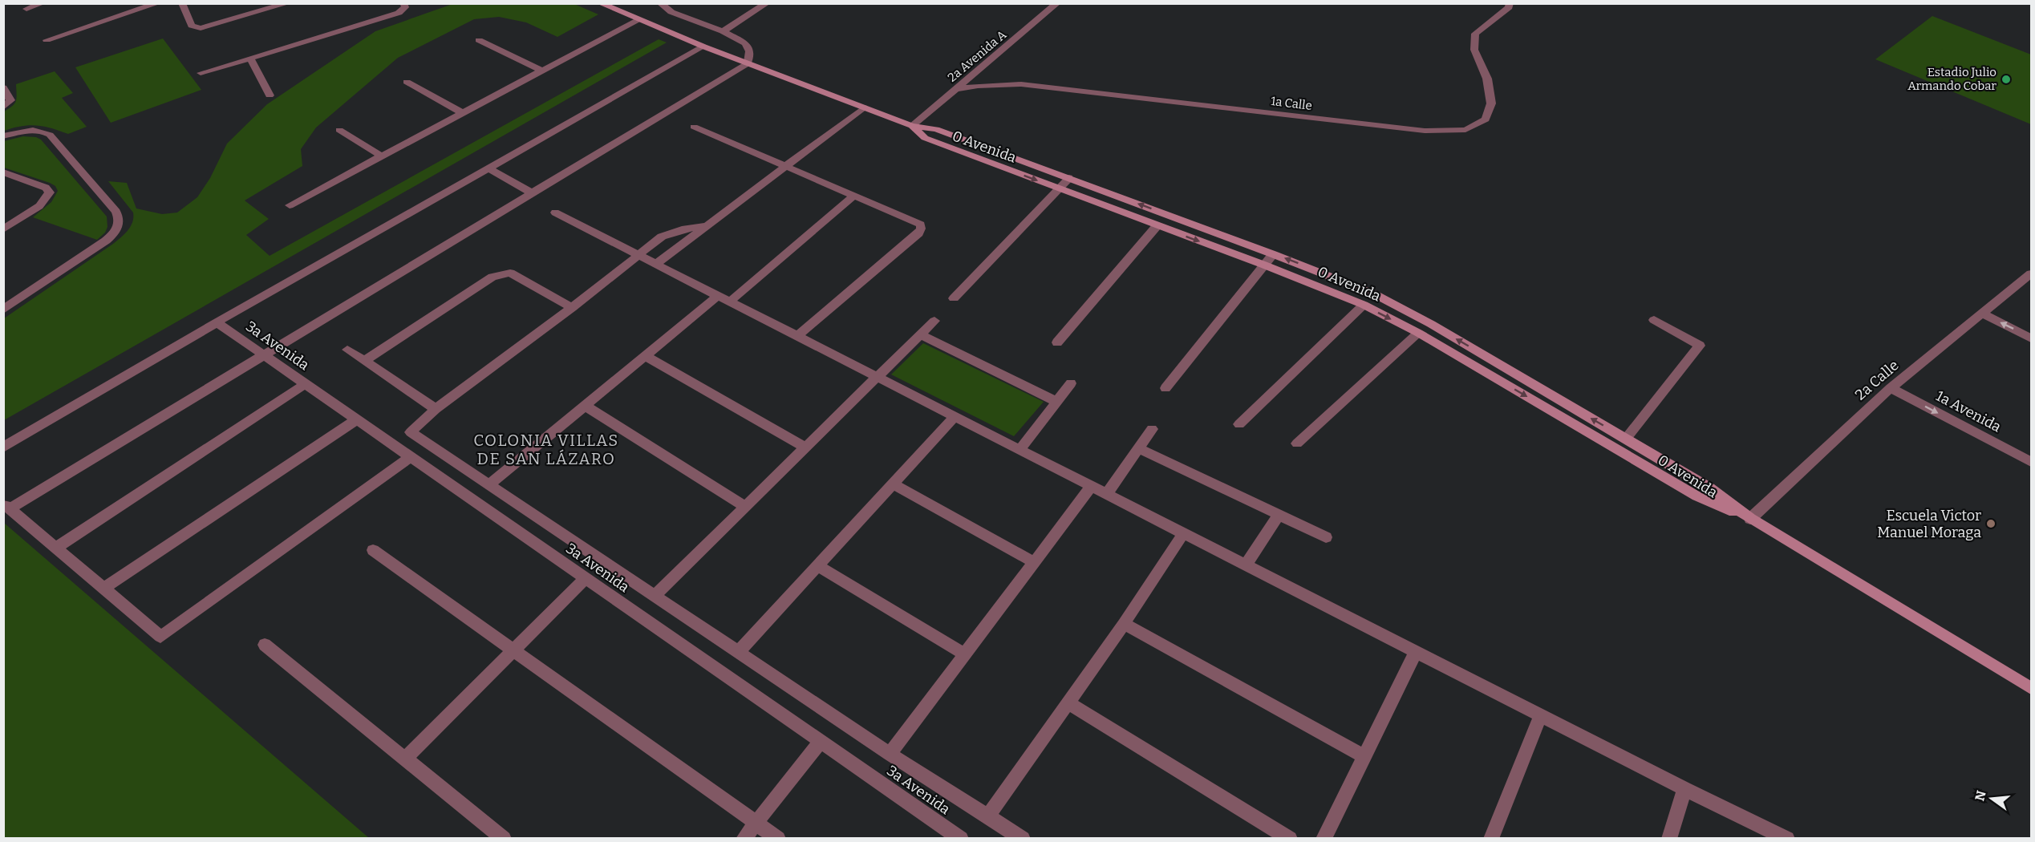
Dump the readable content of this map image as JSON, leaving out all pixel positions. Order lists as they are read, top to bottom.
{
  "streets": {
    "main road": ["0 Avenida"],
    "street": [
      "2a Avenida A",
      "1a Calle",
      "3a Avenida",
      "2a Calle",
      "1a Avenida"
    ]
  },
  "crossings": [
    ["2a Avenida A", "1a Calle"],
    ["2a Avenida A", "0 Avenida"],
    ["0 Avenida", "2a Calle"],
    ["2a Calle", "1a Avenida"]
  ],
  "one_way": ["1a Avenida"],
  "districts": ["COLONIA VILLAS DE SAN LÁZARO"],
  "places": ["Estadio Julio Armando Cobar", "Escuela Victor Manuel Moraga"],
  "north": "left"
}
